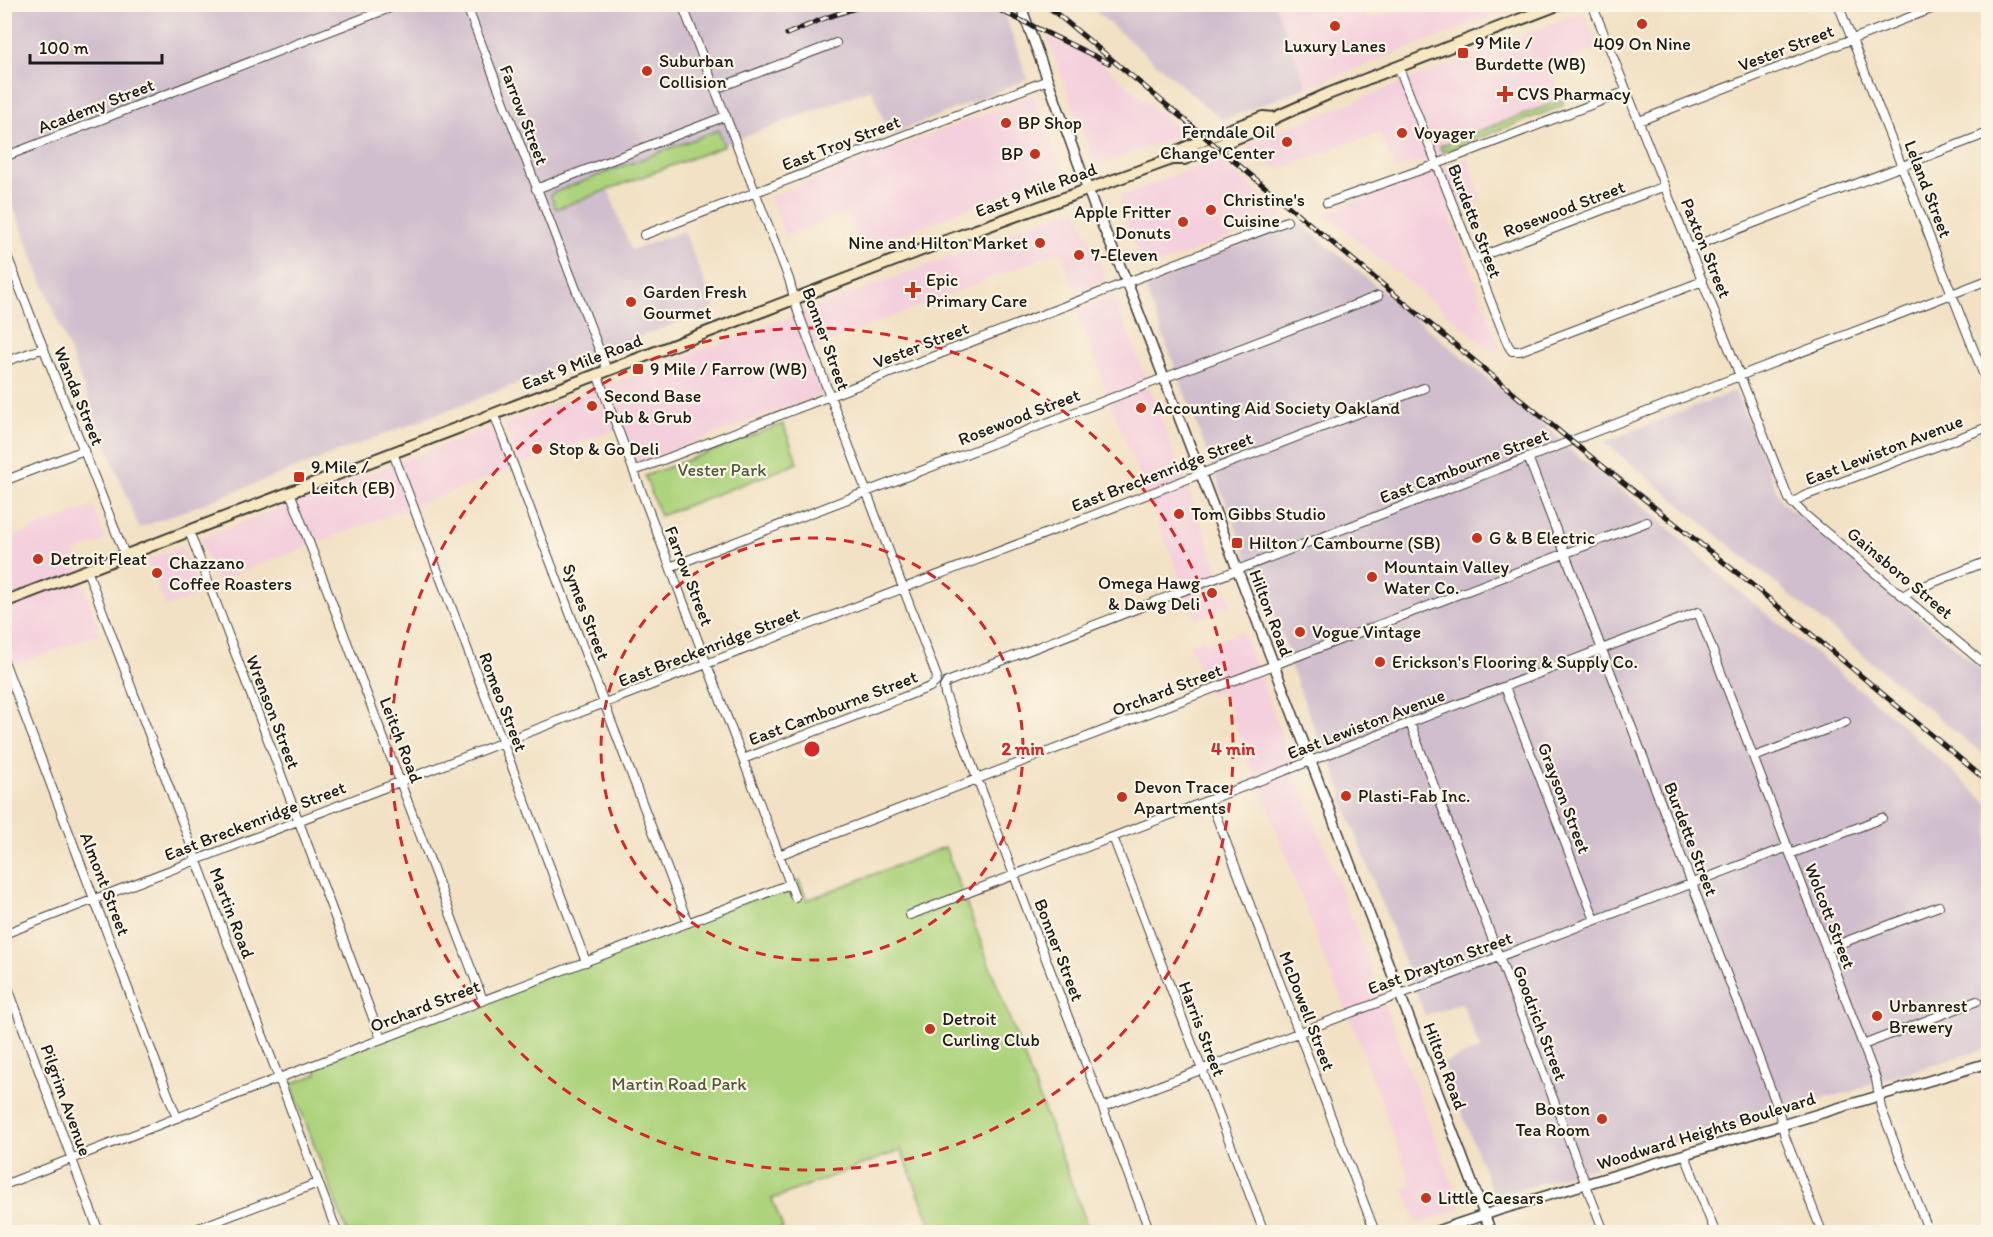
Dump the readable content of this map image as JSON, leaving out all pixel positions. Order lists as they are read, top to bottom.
{
  "streets": {
    "main road": ["East 9 Mile Road"],
    "street": [
      "Vester Street",
      "Academy Street",
      "Farrow Street",
      "East Troy Street",
      "Leland Street",
      "Rosewood Street",
      "Burdette Street",
      "Paxton Street",
      "Bonner Street",
      "Wanda Street",
      "East Lewiston Avenue",
      "East Cambourne Street",
      "East Breckenridge Street",
      "Gainsboro Street",
      "Symes Street",
      "Hilton Road",
      "Orchard Street",
      "Romeo Street",
      "Wrenson Street",
      "Leitch Road",
      "Grayson Street",
      "Almont Street",
      "Martin Road",
      "Wolcott Street",
      "East Drayton Street",
      "McDowell Street",
      "Goodrich Street",
      "Harris Street",
      "Pilgrim Avenue",
      "Woodward Heights Boulevard"
    ]
  },
  "crossings": [
    ["Vester Street", "Farrow Street"],
    ["Vester Street", "Leland Street"],
    ["Vester Street", "Paxton Street"],
    ["Vester Street", "Bonner Street"],
    ["Vester Street", "Hilton Road"],
    ["Farrow Street", "East 9 Mile Road"],
    ["Farrow Street", "Rosewood Street"],
    ["Farrow Street", "East Cambourne Street"],
    ["Farrow Street", "East Breckenridge Street"],
    ["Farrow Street", "Orchard Street"],
    ["East Troy Street", "Bonner Street"],
    ["East Troy Street", "Hilton Road"],
    ["Leland Street", "East Cambourne Street"],
    ["East 9 Mile Road", "Burdette Street"],
    ["East 9 Mile Road", "Bonner Street"],
    ["East 9 Mile Road", "Wanda Street"],
    ["East 9 Mile Road", "Symes Street"],
    ["East 9 Mile Road", "Hilton Road"],
    ["East 9 Mile Road", "Romeo Street"],
    ["East 9 Mile Road", "Wrenson Street"],
    ["East 9 Mile Road", "Leitch Road"],
    ["East 9 Mile Road", "Martin Road"],
    ["Rosewood Street", "Burdette Street"],
    ["Rosewood Street", "Paxton Street"],
    ["Rosewood Street", "Bonner Street"],
    ["Rosewood Street", "Hilton Road"],
    ["Burdette Street", "Paxton Street"],
    ["Burdette Street", "East Lewiston Avenue"],
    ["Burdette Street", "East Cambourne Street"],
    ["Burdette Street", "Orchard Street"],
    ["Burdette Street", "East Drayton Street"],
    ["Burdette Street", "Woodward Heights Boulevard"],
    ["Paxton Street", "East Lewiston Avenue"],
    ["Paxton Street", "East Cambourne Street"],
    ["Paxton Street", "Gainsboro Street"],
    ["Bonner Street", "East Lewiston Avenue"],
    ["Bonner Street", "East Cambourne Street"],
    ["Bonner Street", "East Breckenridge Street"],
    ["Bonner Street", "Orchard Street"],
    ["Bonner Street", "East Drayton Street"],
    ["East Lewiston Avenue", "Gainsboro Street"],
    ["East Lewiston Avenue", "Hilton Road"],
    ["East Lewiston Avenue", "Grayson Street"],
    ["East Lewiston Avenue", "Wolcott Street"],
    ["East Lewiston Avenue", "McDowell Street"],
    ["East Lewiston Avenue", "Goodrich Street"],
    ["East Lewiston Avenue", "Harris Street"],
    ["East Cambourne Street", "Hilton Road"],
    ["East Breckenridge Street", "Symes Street"],
    ["East Breckenridge Street", "Hilton Road"],
    ["East Breckenridge Street", "Romeo Street"],
    ["East Breckenridge Street", "Wrenson Street"],
    ["East Breckenridge Street", "Leitch Road"],
    ["East Breckenridge Street", "Almont Street"],
    ["East Breckenridge Street", "Martin Road"],
    ["Symes Street", "Orchard Street"],
    ["Hilton Road", "Orchard Street"],
    ["Hilton Road", "East Drayton Street"],
    ["Hilton Road", "Woodward Heights Boulevard"],
    ["Orchard Street", "Romeo Street"],
    ["Orchard Street", "Wrenson Street"],
    ["Orchard Street", "Leitch Road"],
    ["Orchard Street", "Almont Street"],
    ["Orchard Street", "Martin Road"],
    ["Orchard Street", "Pilgrim Avenue"],
    ["Grayson Street", "East Drayton Street"],
    ["Wolcott Street", "East Drayton Street"],
    ["Wolcott Street", "Woodward Heights Boulevard"],
    ["East Drayton Street", "McDowell Street"],
    ["East Drayton Street", "Goodrich Street"],
    ["East Drayton Street", "Harris Street"],
    ["Goodrich Street", "Woodward Heights Boulevard"]
  ],
  "parks": ["Vester Park", "Martin Road Park"],
  "places": {
    "other": [
      "409 On Nine",
      "Luxury Lanes",
      "Suburban Collision",
      "BP Shop",
      "Voyager",
      "Ferndale Oil Change Center",
      "BP",
      "Christine's Cuisine",
      "Apple Fritter Donuts",
      "Nine and Hilton Market",
      "7-Eleven",
      "Garden Fresh Gourmet",
      "Second Base Pub & Grub",
      "Accounting Aid Society Oakland",
      "Stop & Go Deli",
      "Tom Gibbs Studio",
      "G & B Electric",
      "Detroit Fleat",
      "Chazzano Coffee Roasters",
      "Mountain Valley Water Co.",
      "Omega Hawg & Dawg Deli",
      "Vogue Vintage",
      "Erickson's Flooring & Supply Co.",
      "Plasti-Fab Inc.",
      "Devon Trace Apartments",
      "Urbanrest Brewery",
      "Detroit Curling Club",
      "Boston Tea Room",
      "Little Caesars"
    ],
    "transit": [
      "9 Mile / Burdette (WB)",
      "9 Mile / Farrow (WB)",
      "9 Mile / Leitch (EB)",
      "Hilton / Cambourne (SB)"
    ],
    "health": ["CVS Pharmacy", "Epic Primary Care"]
  },
  "scale_bar": "100 m",
  "rings": ["2 min", "4 min"]
}
